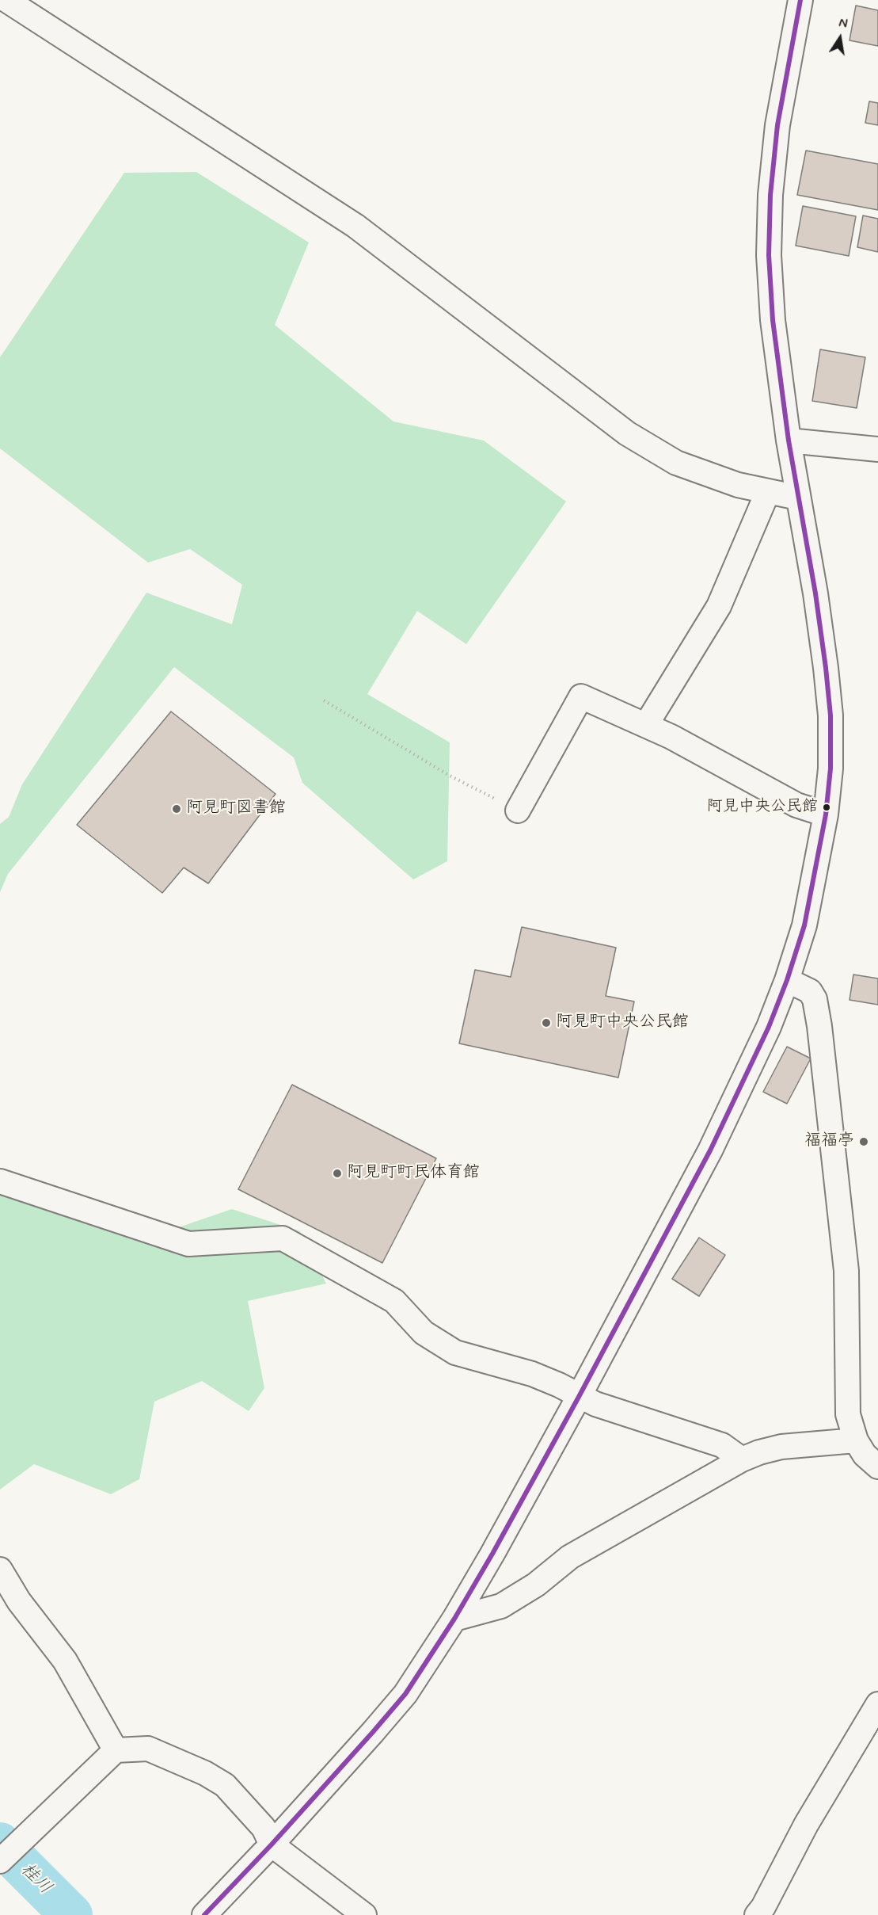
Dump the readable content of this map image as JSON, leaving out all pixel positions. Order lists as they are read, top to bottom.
{
  "water": ["桂川"],
  "places": [
    "阿見中央公民館",
    "阿見町図書館",
    "阿見町中央公民館",
    "福福亭",
    "阿見町町民体育館"
  ],
  "north": "top"
}
